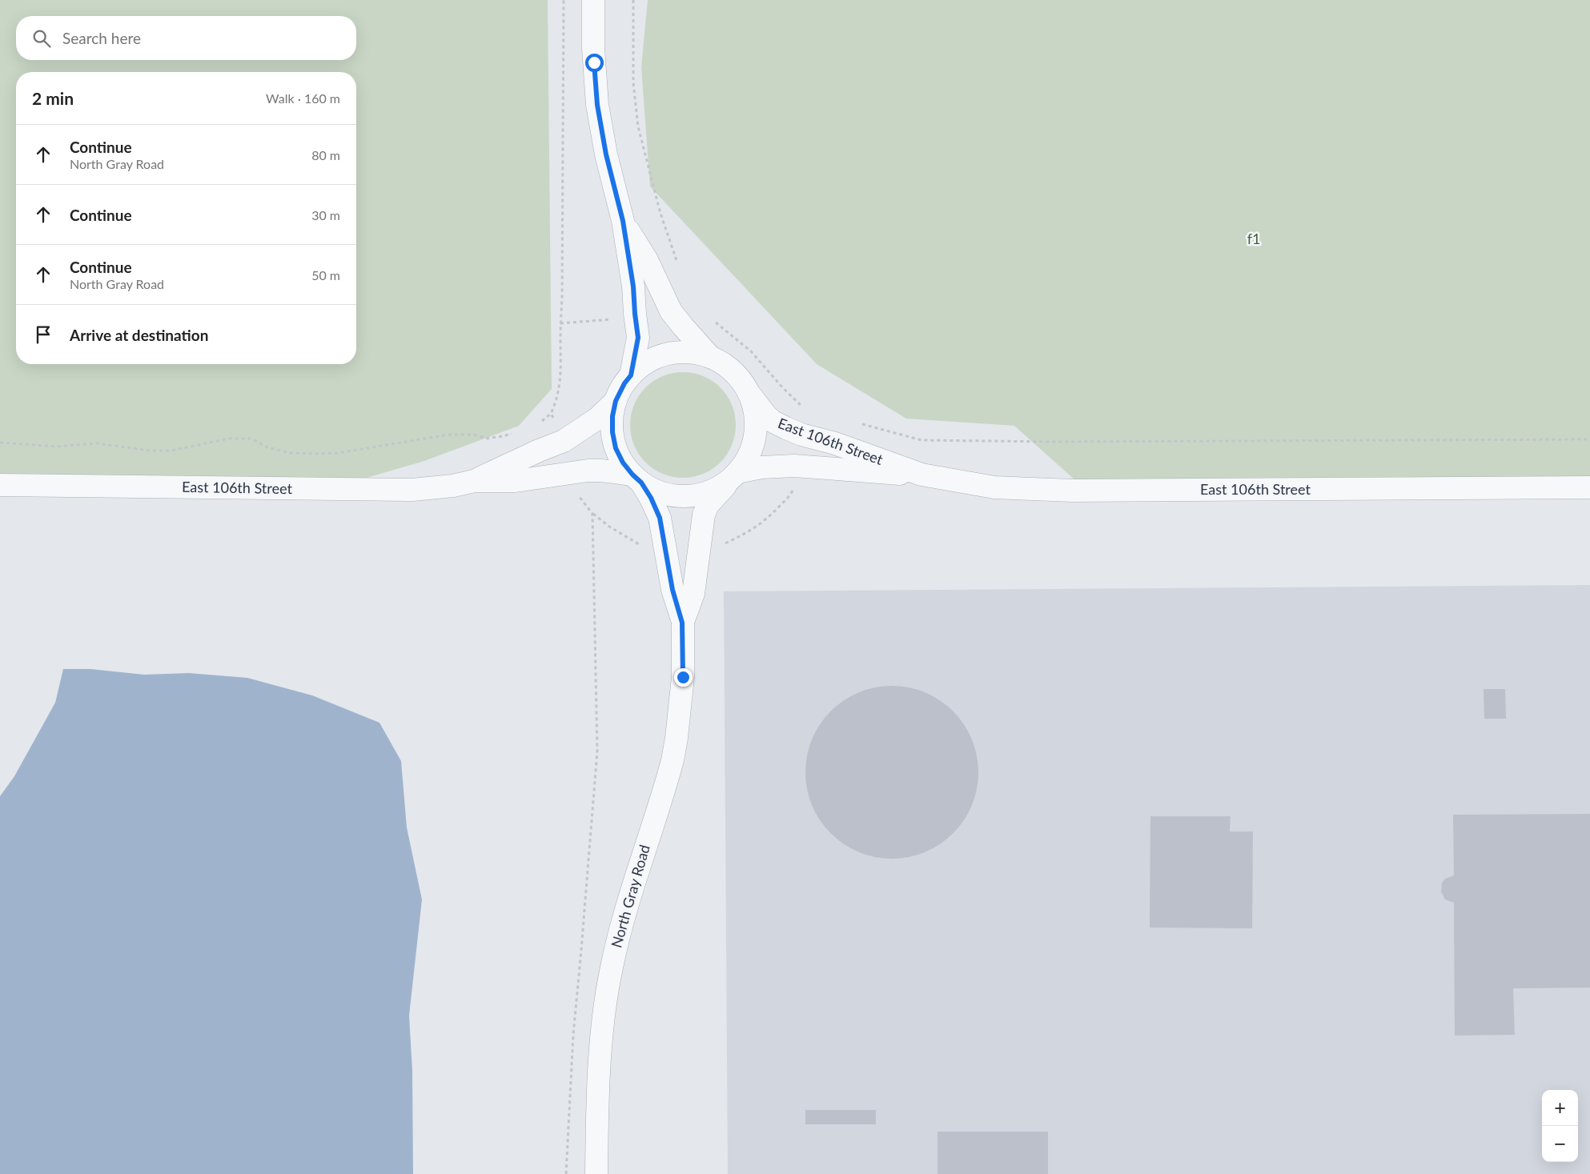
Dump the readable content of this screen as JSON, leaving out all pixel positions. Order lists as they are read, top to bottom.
{
  "streets": {
    "street": ["East 106th Street", "North Gray Road"]
  },
  "crossings": [
    ["East 106th Street", "North Gray Road"]
  ],
  "parks": ["f1"],
  "page": {
    "search": "Search here",
    "heading": ["2 min", "Walk · 160 m"],
    "list": [
      ["Continue", "North Gray Road", "80 m"],
      ["Continue", "30 m"],
      ["Continue", "North Gray Road", "50 m"],
      "Arrive at destination"
    ],
    "map_buttons": ["+", "−"]
  }
}
